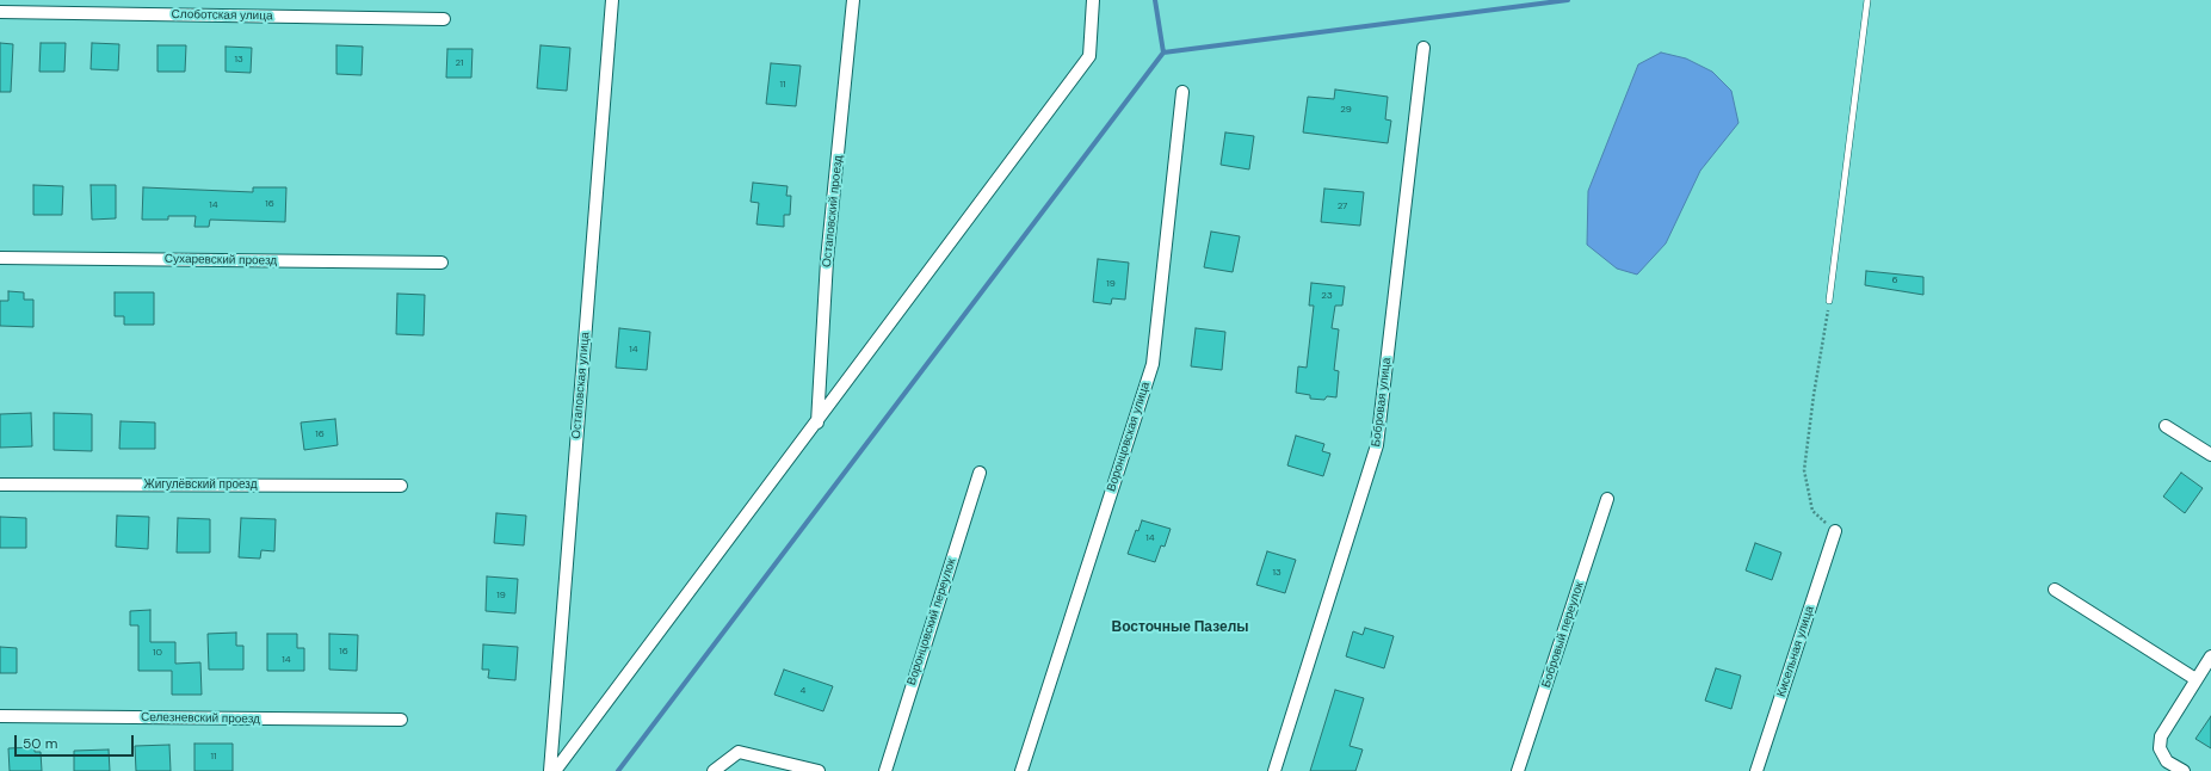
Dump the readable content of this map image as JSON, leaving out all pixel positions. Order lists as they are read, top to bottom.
{
  "streets": {
    "street": [
      "Слоботская улица",
      "Остаповский проезд",
      "Сухаревский проезд",
      "Остаповская улица",
      "Бобровая улица",
      "Воронцовская улица",
      "Жигулёвский проезд",
      "Воронцовский переулок",
      "Бобровый переулок",
      "Кисельная улица",
      "Селезневский проезд"
    ]
  },
  "districts": ["Восточные Пазелы"],
  "house_numbers": [
    "13",
    "21",
    "11",
    "29",
    "16",
    "14",
    "27",
    "6",
    "19",
    "23",
    "14",
    "16",
    "14",
    "13",
    "19",
    "16",
    "10",
    "14",
    "4",
    "11"
  ],
  "scale_bar": "50 m"
}
